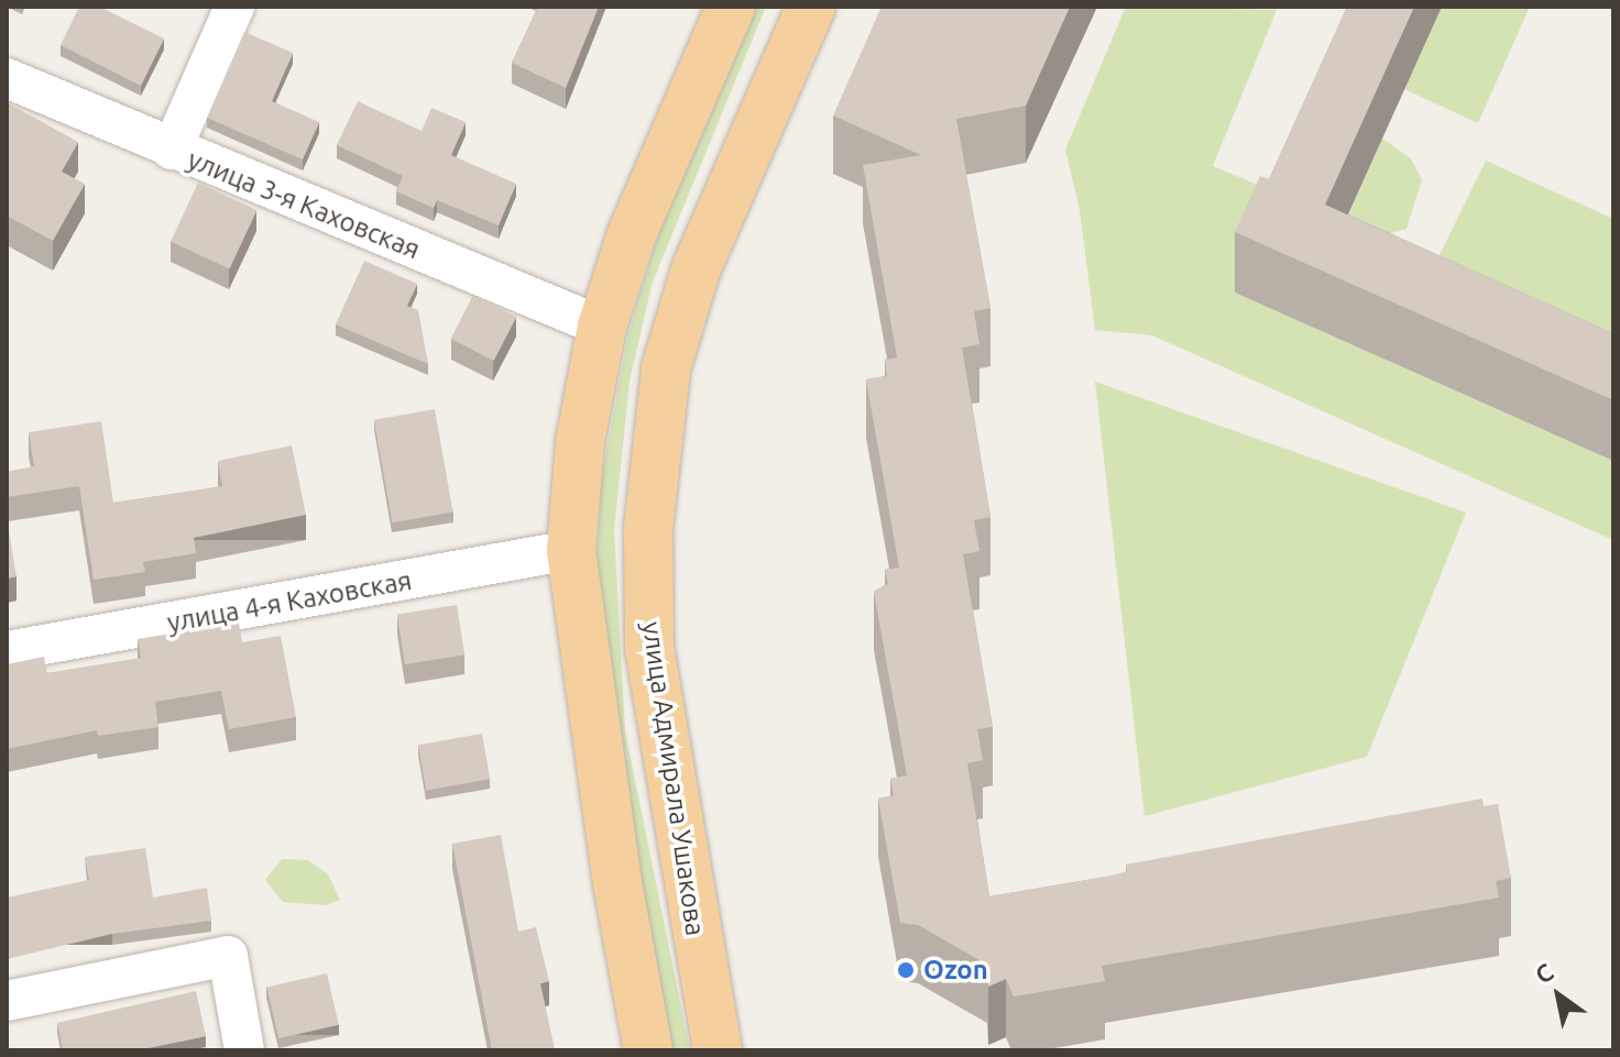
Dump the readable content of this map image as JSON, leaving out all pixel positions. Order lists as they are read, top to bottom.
{
  "streets": {
    "main road": ["улица Адмирала Ушакова"],
    "street": ["улица 3-я Каховская", "улица 4-я Каховская"]
  },
  "places": ["Ozon"],
  "north": "top left"
}
